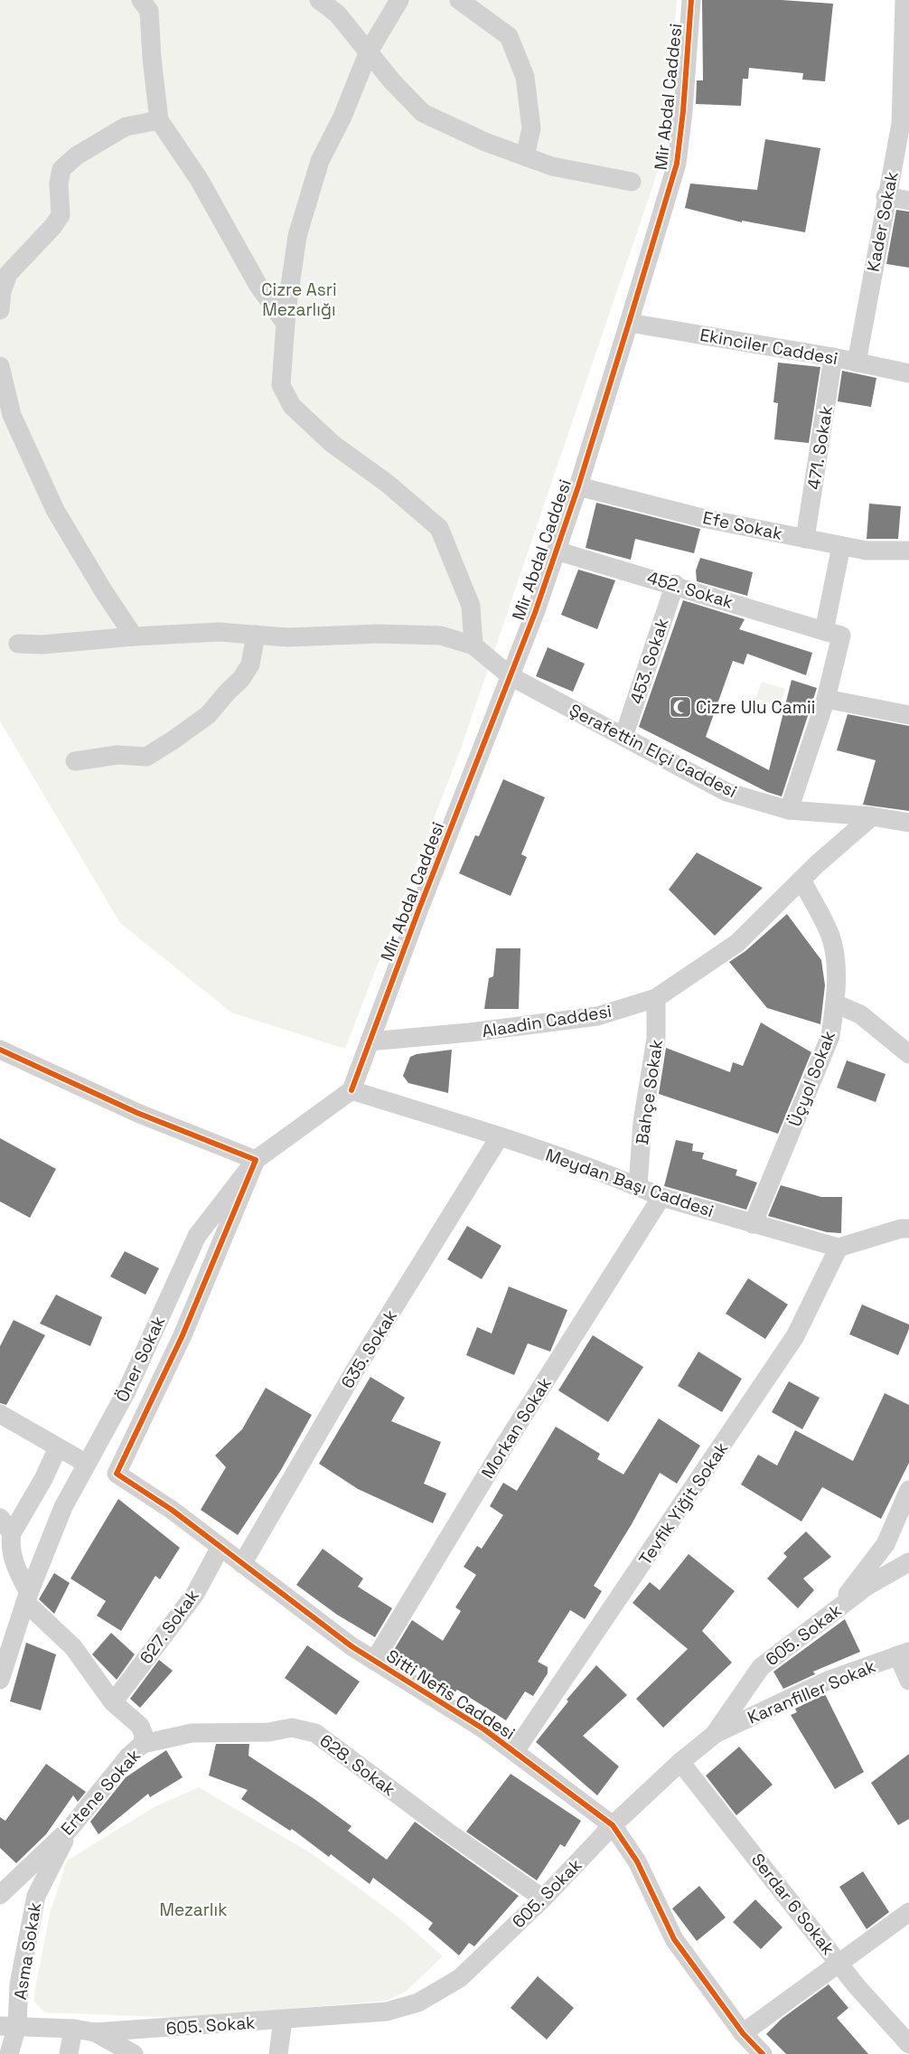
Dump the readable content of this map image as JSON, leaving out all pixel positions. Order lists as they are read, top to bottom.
{
  "streets": {
    "street": [
      "Mir Abdal Caddesi",
      "Kader Sokak",
      "Ekinciler Caddesi",
      "471. Sokak",
      "Efe Sokak",
      "452. Sokak",
      "453. Sokak",
      "Şerafettin Elçi Caddesi",
      "Alaadin Caddesi",
      "Üçyol Sokak",
      "Bahçe Sokak",
      "Meydan Başı Caddesi",
      "635. Sokak",
      "Öner Sokak",
      "Morkan Sokak",
      "Tevfik Yiğit Sokak",
      "627. Sokak",
      "605. Sokak",
      "Karanfiller Sokak",
      "Sitti Nefis Caddesi",
      "628. Sokak",
      "Ertene Sokak",
      "Serdar 6 Sokak",
      "Asma Sokak"
    ]
  },
  "crossings": [
    ["Mir Abdal Caddesi", "Ekinciler Caddesi"],
    ["Mir Abdal Caddesi", "Efe Sokak"],
    ["Mir Abdal Caddesi", "452. Sokak"],
    ["Mir Abdal Caddesi", "Şerafettin Elçi Caddesi"],
    ["Mir Abdal Caddesi", "Alaadin Caddesi"],
    ["Mir Abdal Caddesi", "Meydan Başı Caddesi"],
    ["Mir Abdal Caddesi", "Öner Sokak"],
    ["Kader Sokak", "Ekinciler Caddesi"],
    ["Ekinciler Caddesi", "471. Sokak"],
    ["471. Sokak", "Efe Sokak"],
    ["452. Sokak", "453. Sokak"],
    ["453. Sokak", "Şerafettin Elçi Caddesi"],
    ["Şerafettin Elçi Caddesi", "Alaadin Caddesi"],
    ["Alaadin Caddesi", "Üçyol Sokak"],
    ["Alaadin Caddesi", "Bahçe Sokak"],
    ["Üçyol Sokak", "Meydan Başı Caddesi"],
    ["Bahçe Sokak", "Meydan Başı Caddesi"],
    ["Meydan Başı Caddesi", "635. Sokak"],
    ["Meydan Başı Caddesi", "Öner Sokak"],
    ["Meydan Başı Caddesi", "Morkan Sokak"],
    ["Meydan Başı Caddesi", "Tevfik Yiğit Sokak"],
    ["635. Sokak", "Sitti Nefis Caddesi"],
    ["Öner Sokak", "Sitti Nefis Caddesi"],
    ["Öner Sokak", "Ertene Sokak"],
    ["Morkan Sokak", "Sitti Nefis Caddesi"],
    ["Tevfik Yiğit Sokak", "Sitti Nefis Caddesi"],
    ["627. Sokak", "Sitti Nefis Caddesi"],
    ["627. Sokak", "Ertene Sokak"],
    ["605. Sokak", "Karanfiller Sokak"],
    ["605. Sokak", "Sitti Nefis Caddesi"],
    ["605. Sokak", "628. Sokak"],
    ["605. Sokak", "Serdar 6 Sokak"],
    ["628. Sokak", "Ertene Sokak"],
    ["Ertene Sokak", "Asma Sokak"]
  ],
  "parks": ["Cizre Asri Mezarlığı", "Mezarlık"],
  "places": {
    "mosque": ["Cizre Ulu Camii"]
  }
}
